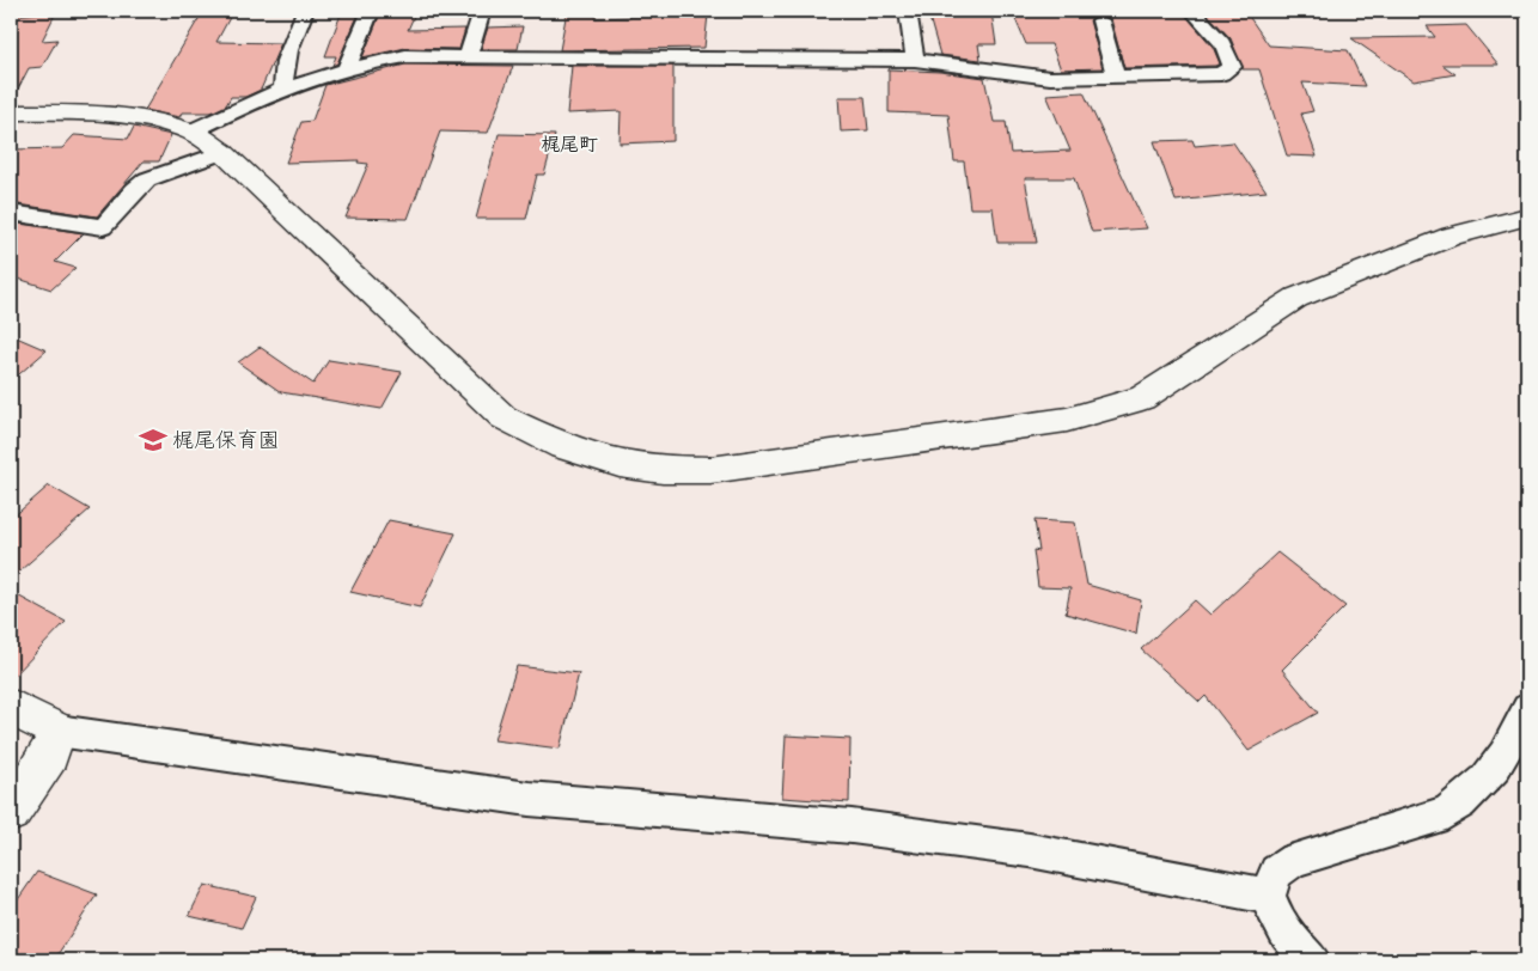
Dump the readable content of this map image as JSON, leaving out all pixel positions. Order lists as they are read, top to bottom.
{
  "districts": ["梶尾町"],
  "places": {
    "school or university": ["梶尾保育園"]
  }
}
